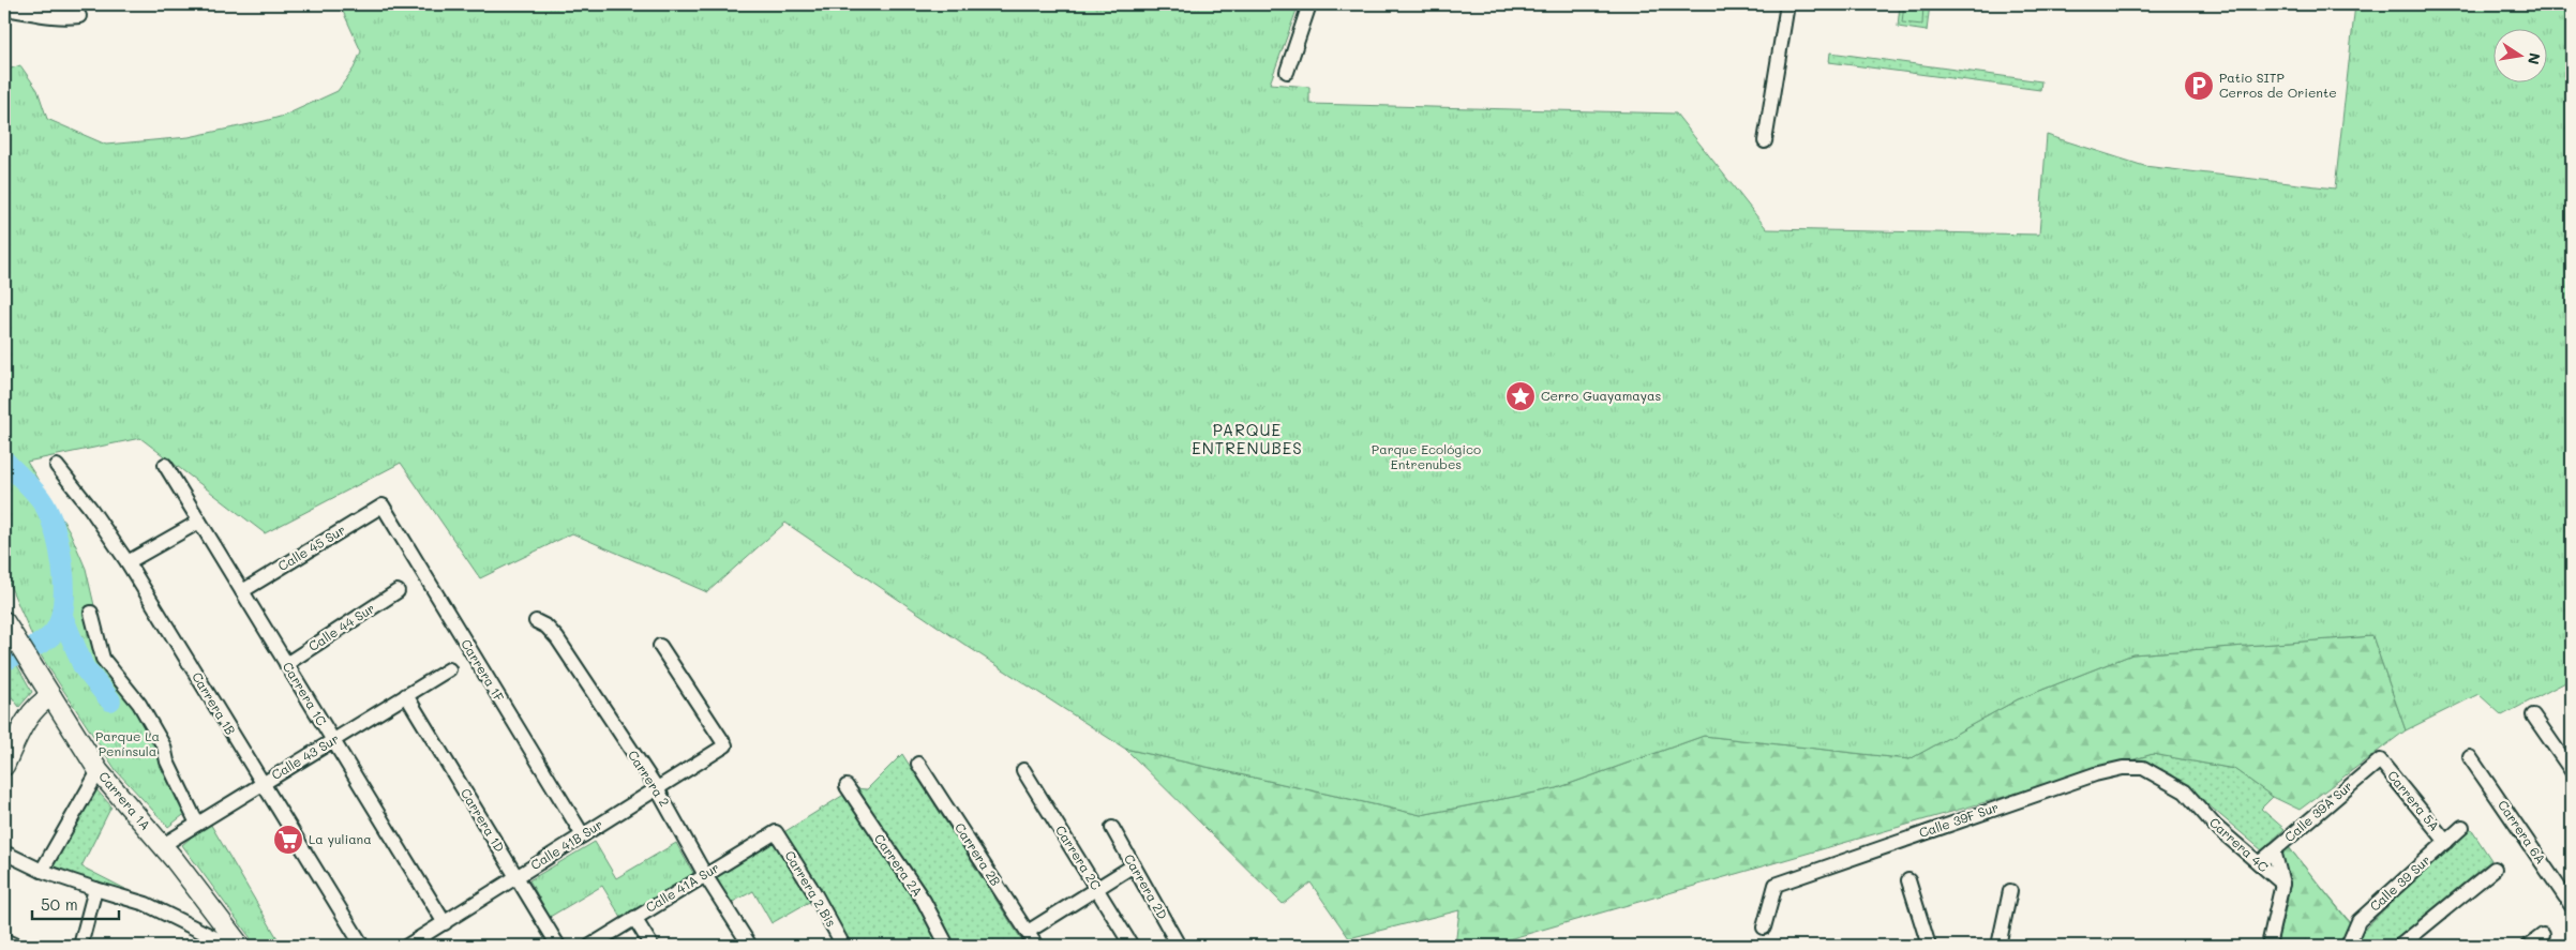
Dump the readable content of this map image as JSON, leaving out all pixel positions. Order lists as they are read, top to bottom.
{
  "streets": {
    "main road": ["Carrera 1A"],
    "street": [
      "Calle 45 Sur",
      "Calle 44 Sur",
      "Carrera 1F",
      "Carrera 1C",
      "Carrera 1B",
      "Calle 43 Sur",
      "Carrera 2",
      "Carrera 5A",
      "Calle 39A Sur",
      "Carrera 1D",
      "Calle 39F Sur",
      "Carrera 6A",
      "Calle 41B Sur",
      "Carrera 4C",
      "Carrera 2B",
      "Carrera 2C",
      "Carrera 2A",
      "Calle 39 Sur",
      "Carrera 2D",
      "Calle 41A Sur",
      "Carrera 2 Bis"
    ]
  },
  "crossings": [
    ["Calle 45 Sur", "Carrera 1F"],
    ["Calle 45 Sur", "Carrera 1C"],
    ["Calle 44 Sur", "Carrera 1C"],
    ["Carrera 1F", "Calle 41B Sur"],
    ["Carrera 1C", "Calle 43 Sur"],
    ["Carrera 1C", "Calle 41B Sur"],
    ["Carrera 1B", "Calle 43 Sur"],
    ["Calle 43 Sur", "Carrera 1A"],
    ["Calle 43 Sur", "Carrera 1D"],
    ["Carrera 2", "Calle 41B Sur"],
    ["Carrera 2", "Calle 41A Sur"],
    ["Carrera 5A", "Calle 39A Sur"],
    ["Carrera 5A", "Calle 39 Sur"],
    ["Calle 39A Sur", "Carrera 4C"],
    ["Carrera 1D", "Calle 41B Sur"],
    ["Calle 39F Sur", "Carrera 4C"],
    ["Calle 41A Sur", "Carrera 2 Bis"]
  ],
  "districts": ["PARQUE ENTRENUBES"],
  "parks": ["Parque Ecológico Entrenubes", "Parque La Península"],
  "places": {
    "parking": ["Patio SITP Cerros de Oriente"],
    "place": ["Cerro Guayamayas"],
    "supermarket": ["La yuliana"]
  },
  "scale_bar": "50 m",
  "north": "right"
}
